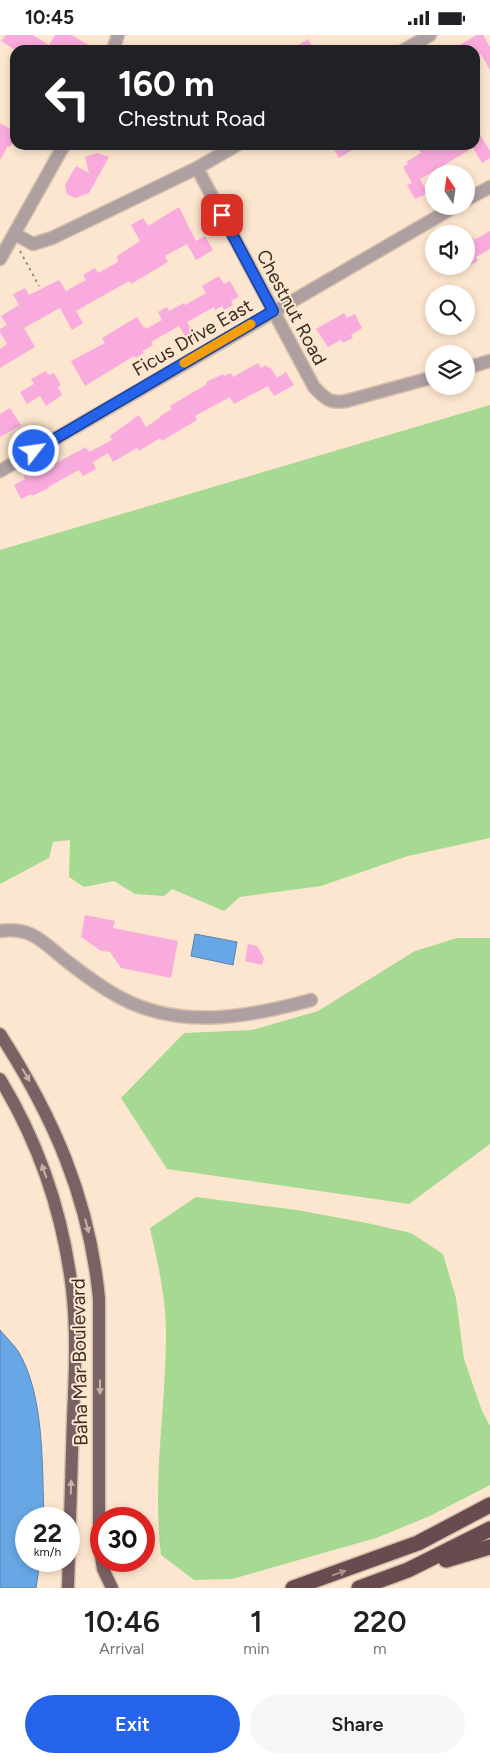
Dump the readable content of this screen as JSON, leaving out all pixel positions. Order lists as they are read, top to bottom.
{
  "streets": {
    "main road": ["Baha Mar Boulevard"],
    "street": ["Chestnut Road", "Ficus Drive East"]
  },
  "crossings": [
    ["Chestnut Road", "Ficus Drive East"]
  ],
  "north": "top",
  "page": {
    "status": "10:45",
    "turn": ["160 m", "Chestnut Road"],
    "speed": "22 km/h",
    "limit": "30",
    "eta": [
      "10:46",
      "Arrival",
      "1",
      "min",
      "220",
      "m"
    ],
    "buttons": ["Exit", "Share"]
  }
}
